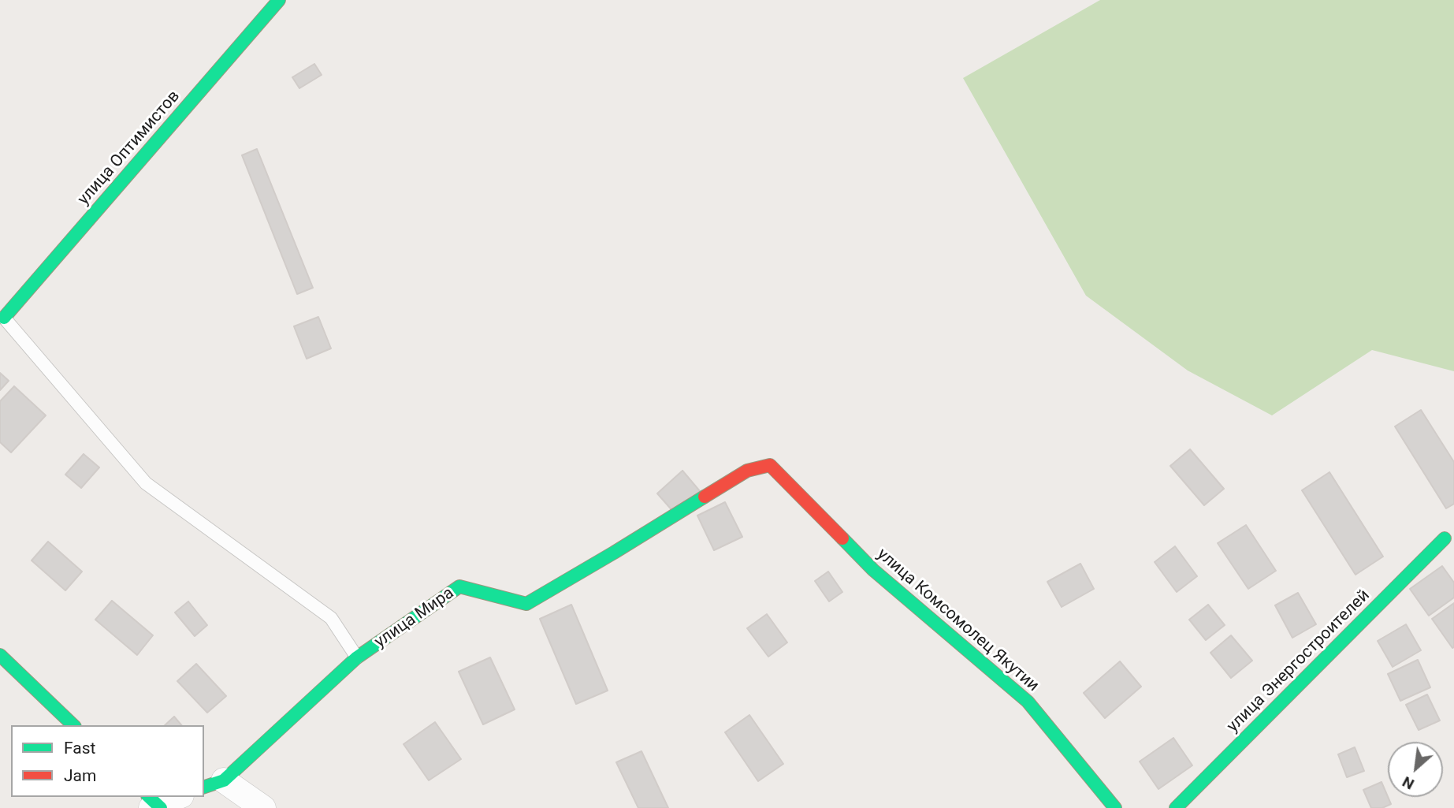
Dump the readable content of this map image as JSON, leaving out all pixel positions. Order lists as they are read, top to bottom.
{
  "streets": {
    "street": [
      "улица Оптимистов",
      "улица Мира",
      "улица Комсомолец Якутии",
      "улица Энергостроителей"
    ]
  },
  "crossings": [
    ["улица Мира", "улица Комсомолец Якутии"]
  ],
  "legend": ["Fast", "Jam"],
  "north": "bottom left"
}
